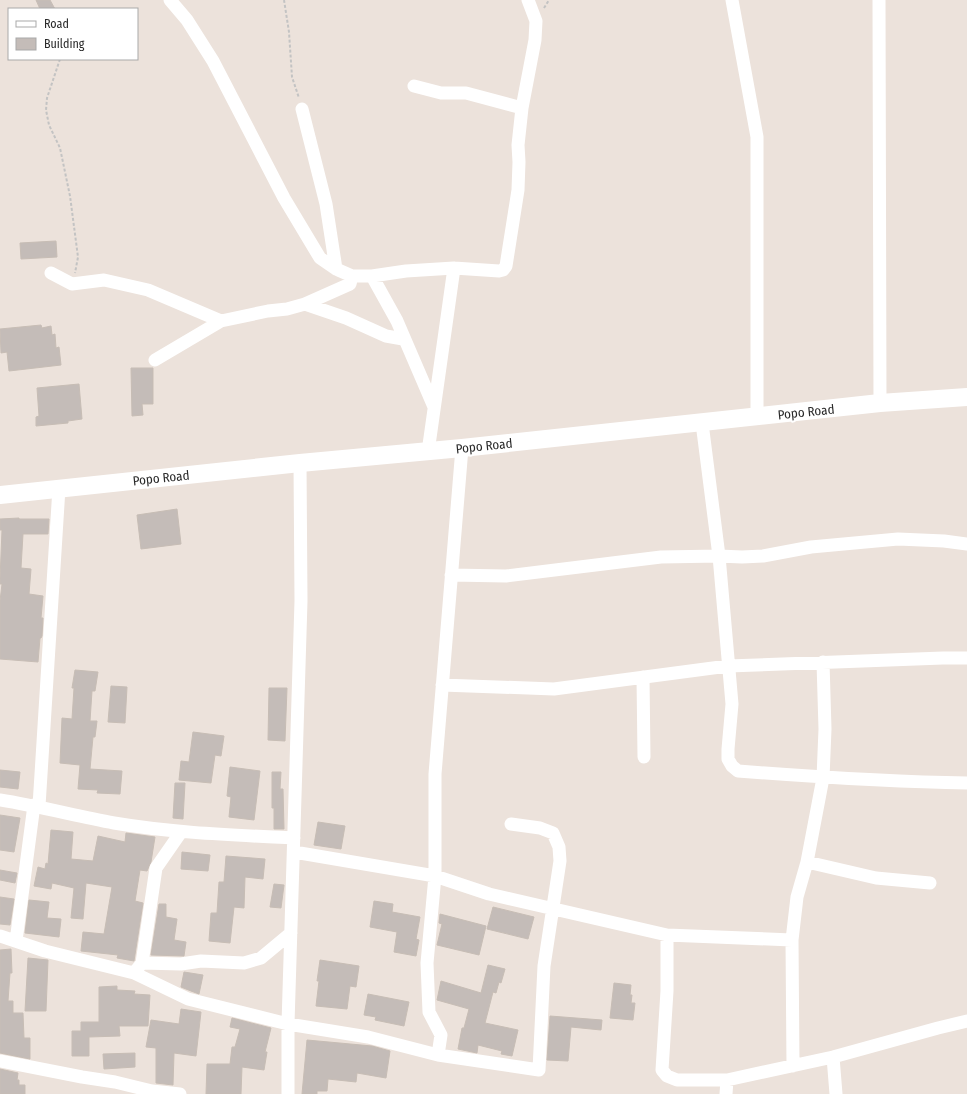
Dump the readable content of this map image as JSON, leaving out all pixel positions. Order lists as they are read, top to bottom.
{
  "streets": {
    "main road": ["Popo Road"]
  },
  "legend": ["Road", "Building"]
}
